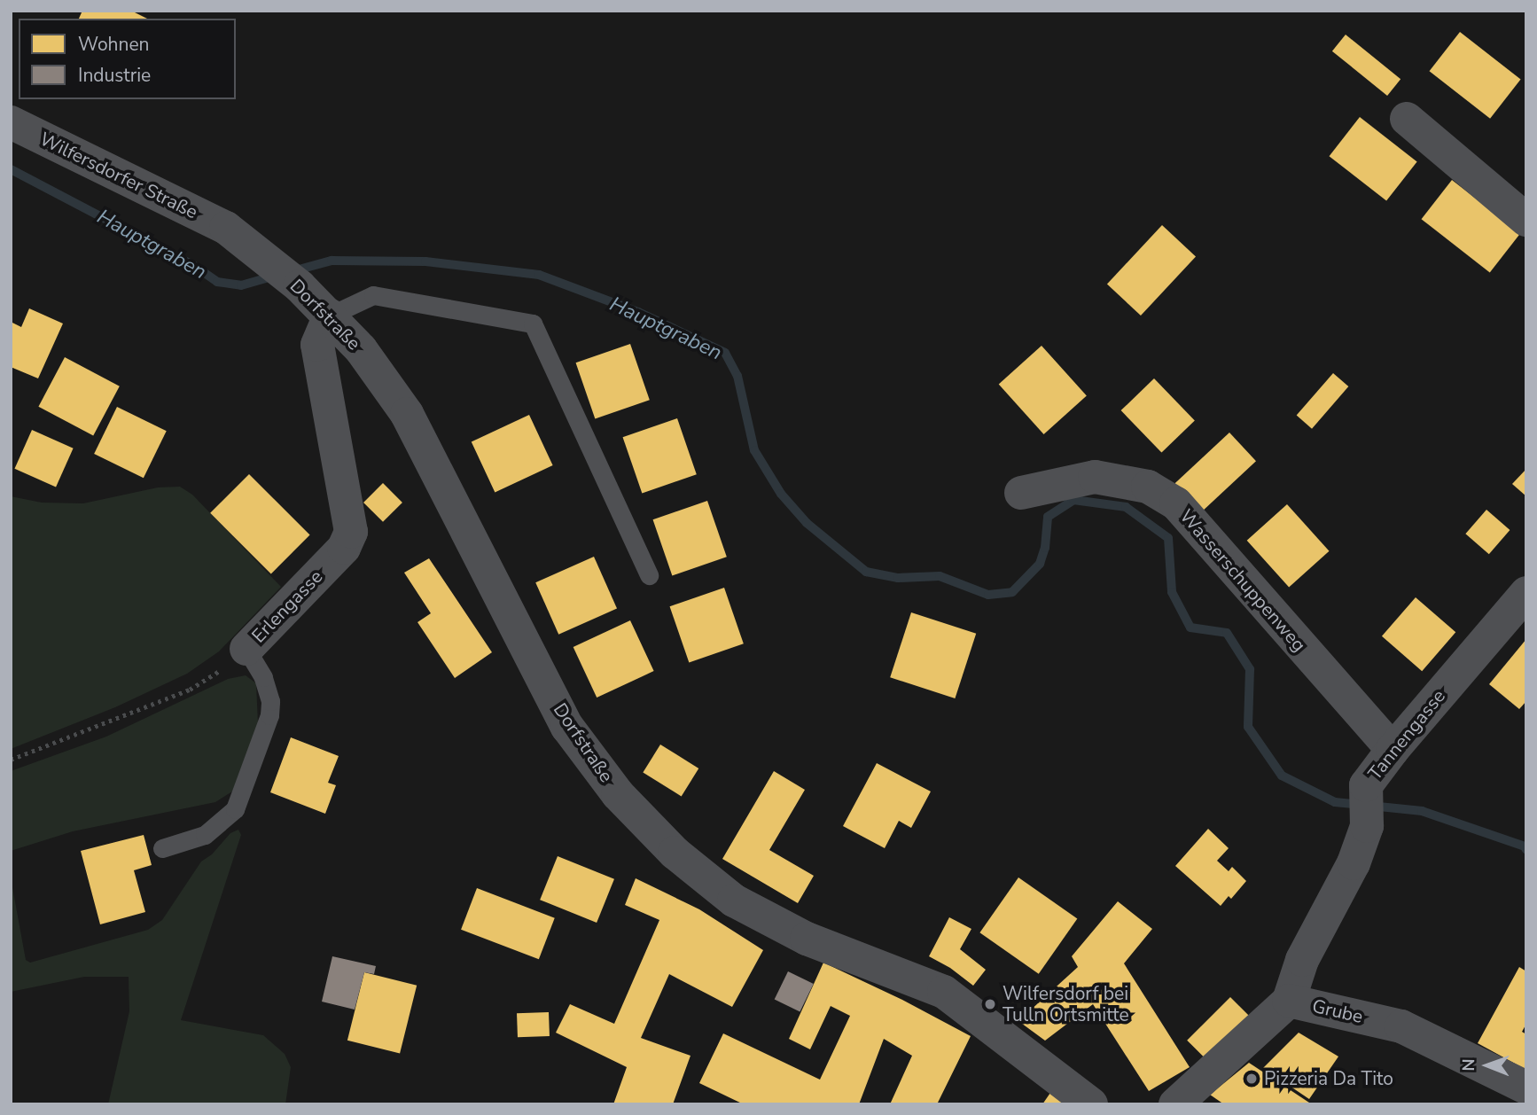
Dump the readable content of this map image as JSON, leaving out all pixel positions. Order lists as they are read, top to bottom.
{
  "streets": {
    "street": [
      "Wilfersdorfer Straße",
      "Dorfstraße",
      "Wasserschuppenweg",
      "Erlengasse",
      "Tannengasse",
      "Grube"
    ]
  },
  "crossings": [
    ["Wilfersdorfer Straße", "Dorfstraße"],
    ["Dorfstraße", "Erlengasse"],
    ["Wasserschuppenweg", "Tannengasse"],
    ["Tannengasse", "Grube"]
  ],
  "water": ["Hauptgraben"],
  "places": ["Wilfersdorf bei Tulln Ortsmitte", "Pizzeria Da Tito"],
  "legend": ["Wohnen", "Industrie"],
  "north": "left"
}
